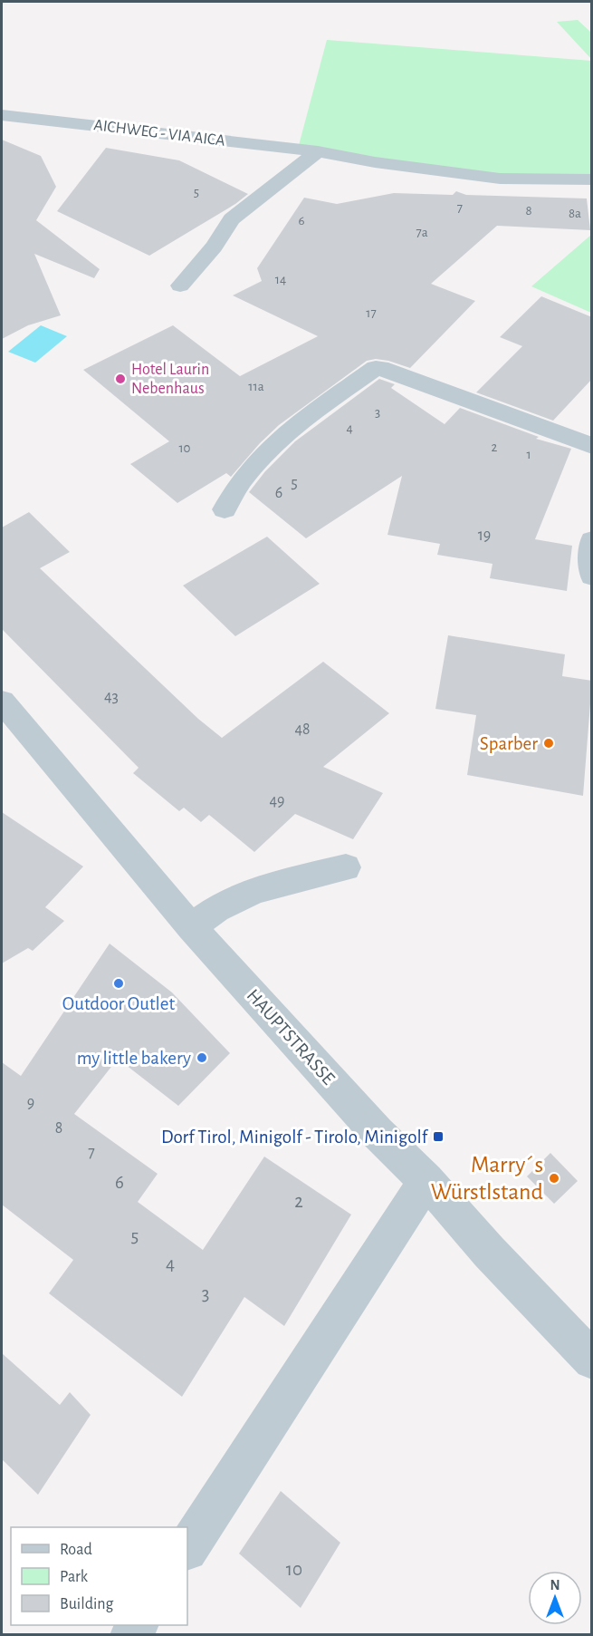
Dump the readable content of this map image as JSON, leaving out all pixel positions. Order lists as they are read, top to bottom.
{
  "streets": {
    "street": ["AICHWEG - VIA AICA", "HAUPTSTRASSE"]
  },
  "places": {
    "other": [
      "Hotel Laurin Nebenhaus",
      "Sparber",
      "Outdoor Outlet",
      "my little bakery",
      "Marry´s Würstlstand"
    ],
    "transit": ["Dorf Tirol, Minigolf - Tirolo, Minigolf"]
  },
  "house_numbers": [
    "5",
    "7",
    "8",
    "8a",
    "6",
    "7a",
    "14",
    "17",
    "11a",
    "3",
    "4",
    "2",
    "10",
    "1",
    "5",
    "6",
    "19",
    "43",
    "48",
    "49",
    "9",
    "8",
    "7",
    "6",
    "2",
    "5",
    "4",
    "3",
    "10"
  ],
  "legend": ["Road", "Park", "Building"],
  "north": "top"
}
